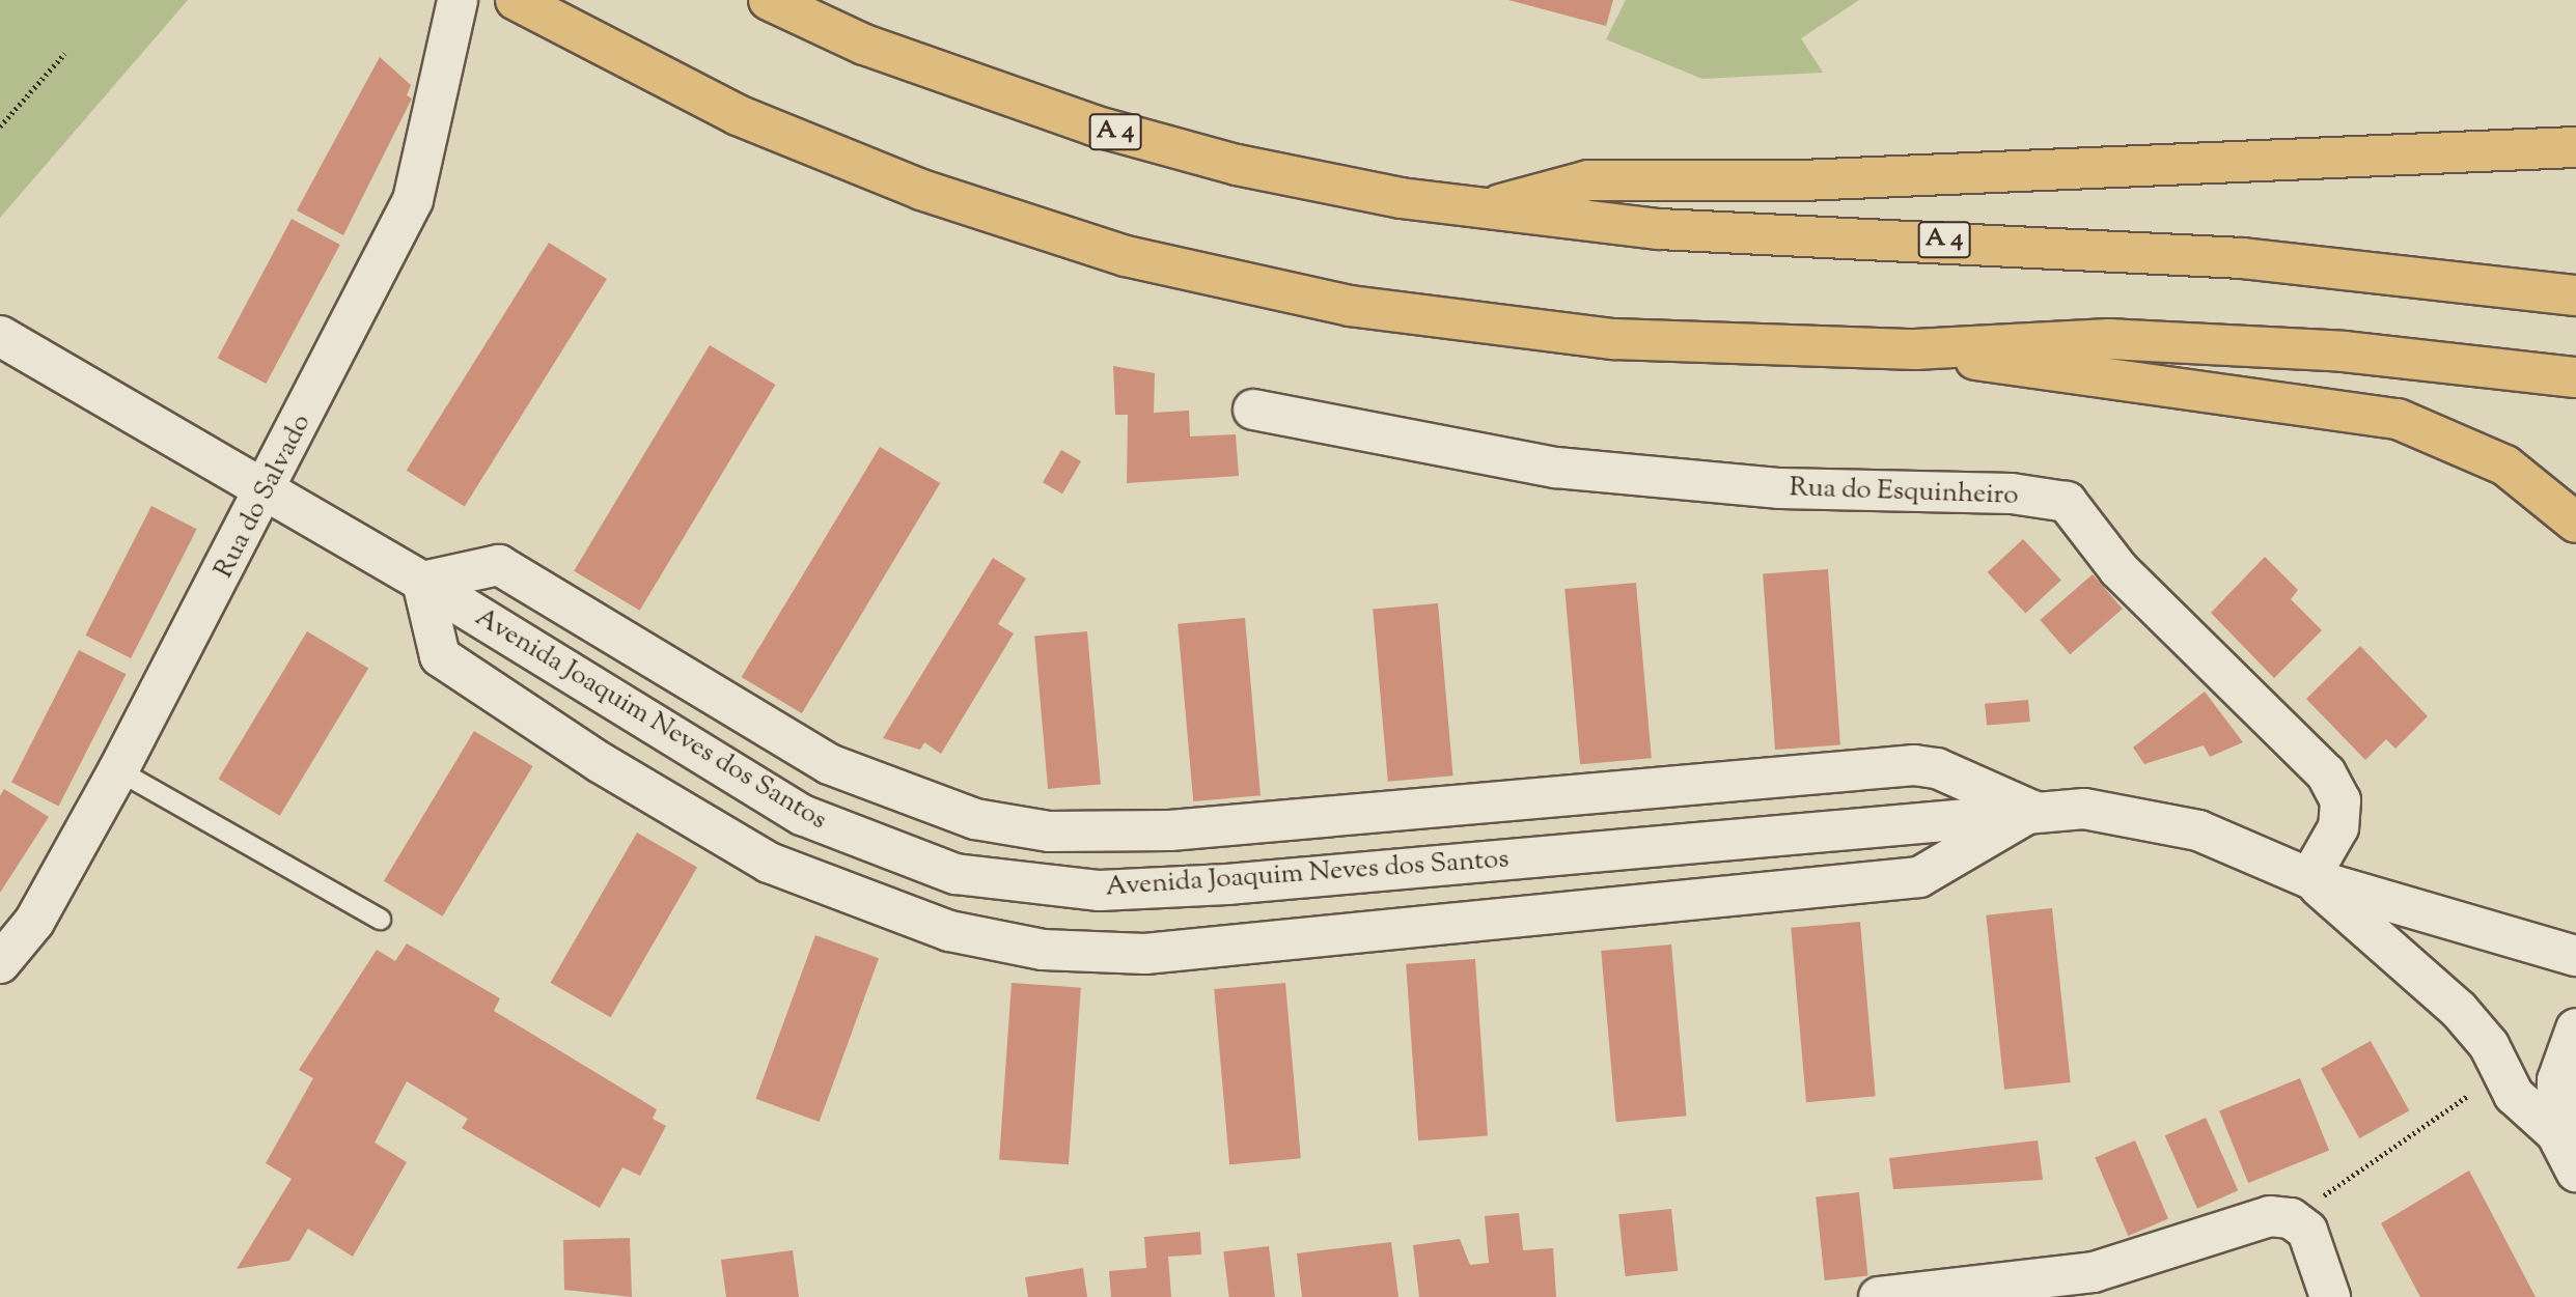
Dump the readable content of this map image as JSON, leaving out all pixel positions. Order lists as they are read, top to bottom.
{
  "streets": {
    "highway": ["A 4"],
    "street": ["Rua do Esquinheiro", "Rua do Salvado", "Avenida Joaquim Neves dos Santos"]
  },
  "crossings": [
    ["Rua do Esquinheiro", "Avenida Joaquim Neves dos Santos"],
    ["Rua do Salvado", "Avenida Joaquim Neves dos Santos"]
  ]
}
